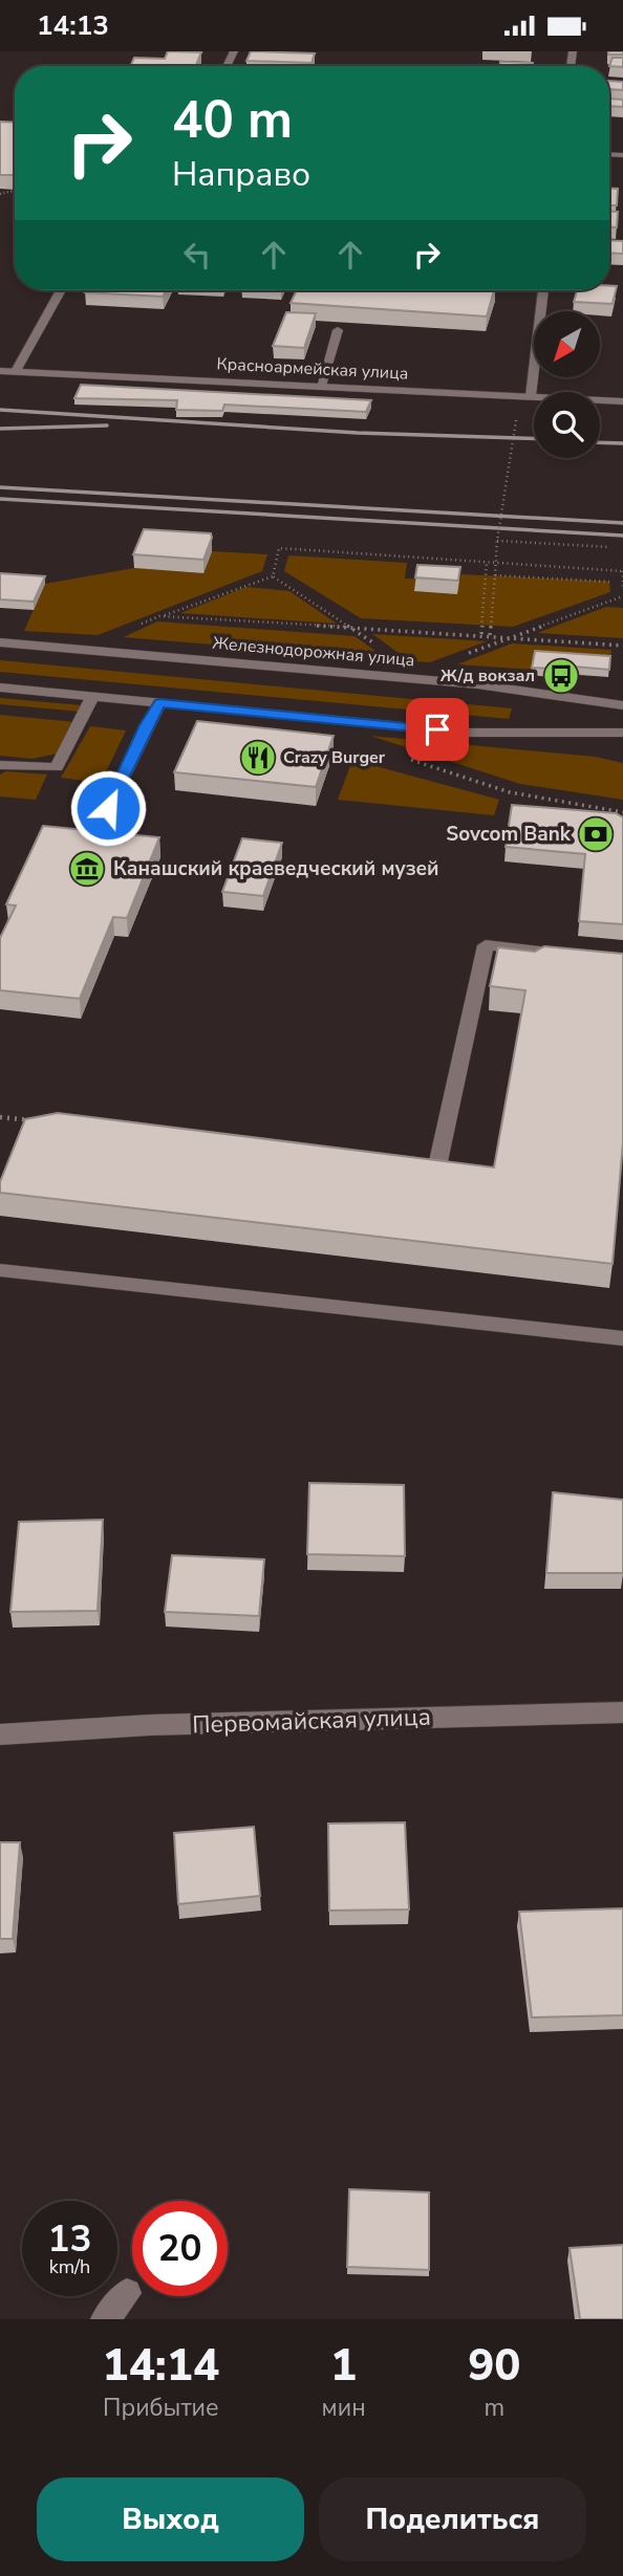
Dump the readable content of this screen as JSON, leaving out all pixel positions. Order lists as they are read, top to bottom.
{
  "streets": {
    "main road": ["Красноармейская улица", "Железнодорожная улица", "Первомайская улица"]
  },
  "places": {
    "bus stop": ["Ж/д вокзал"],
    "restaurant": ["Crazy Burger"],
    "bank": ["Sovcom Bank"],
    "museum": ["Канашский краеведческий музей"]
  },
  "north": "bottom left",
  "page": {
    "status": "14:13",
    "turn": ["40 m", "Направо"],
    "speed": "13 km/h",
    "limit": "20",
    "eta": [
      "14:14",
      "Прибытие",
      "1",
      "мин",
      "90",
      "m"
    ],
    "buttons": ["Выход", "Поделиться"]
  }
}
